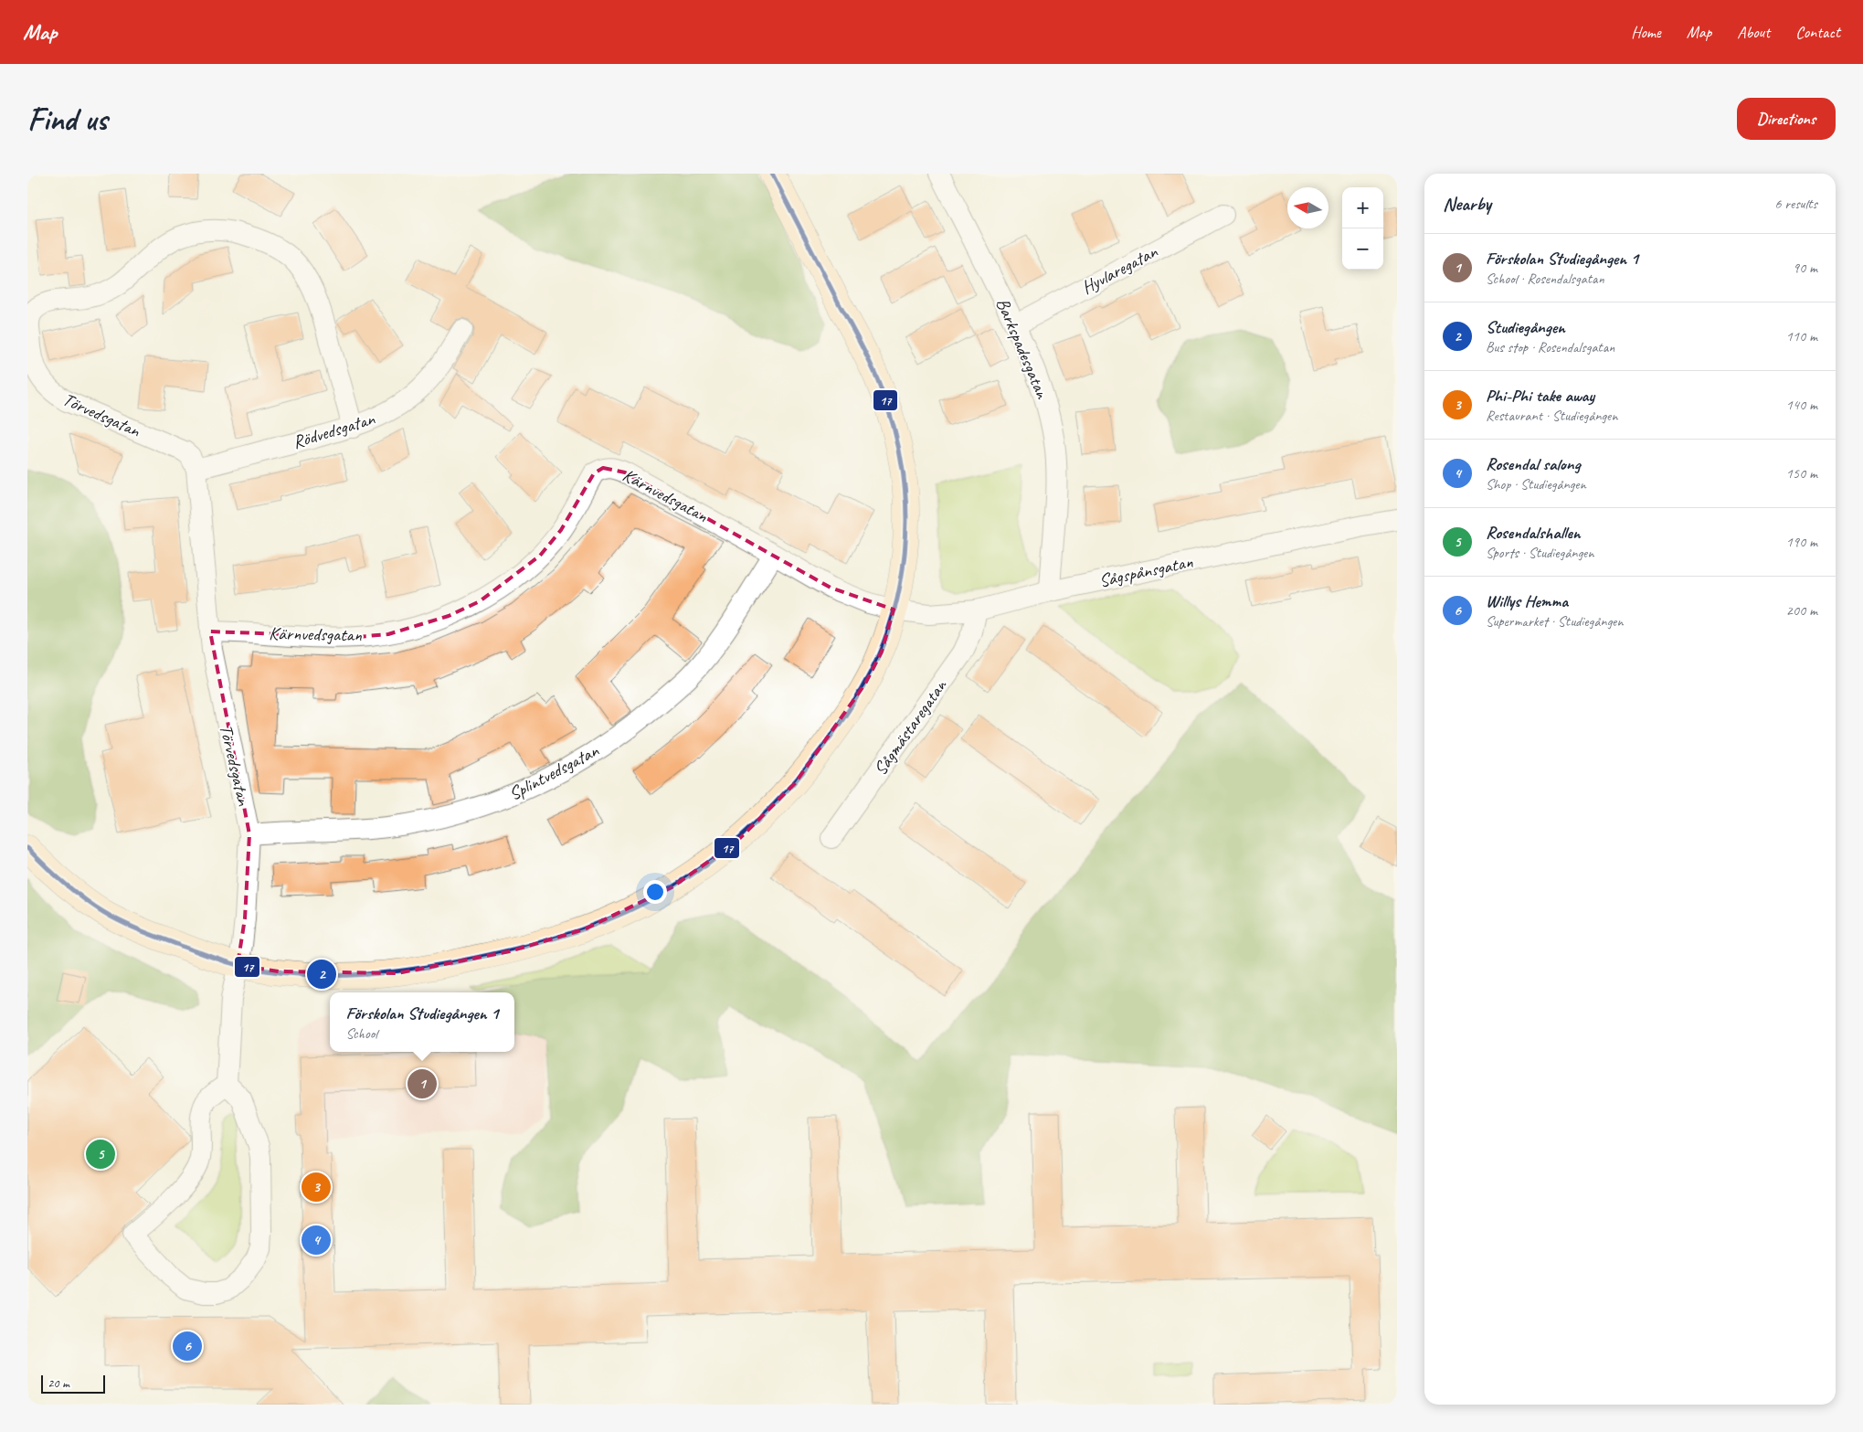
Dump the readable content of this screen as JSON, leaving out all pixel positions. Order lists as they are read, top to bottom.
{
  "streets": {
    "street": [
      "Hyvlaregatan",
      "Barkspadesgatan",
      "Törvedsgatan",
      "Rödvedsgatan",
      "Kärnvedsgatan",
      "Sågspånsgatan",
      "Sågmästaregatan",
      "Splintvedsgatan"
    ]
  },
  "crossings": [
    ["Hyvlaregatan", "Barkspadesgatan"],
    ["Barkspadesgatan", "Sågspånsgatan"],
    ["Törvedsgatan", "Rödvedsgatan"],
    ["Törvedsgatan", "Kärnvedsgatan"],
    ["Törvedsgatan", "Splintvedsgatan"],
    ["Kärnvedsgatan", "Sågspånsgatan"],
    ["Kärnvedsgatan", "Splintvedsgatan"],
    ["Sågspånsgatan", "Sågmästaregatan"]
  ],
  "lines": ["transit line 17"],
  "scale_bar": "20 m",
  "north": "left",
  "page": {
    "header": "Map",
    "nav": [
      "Home",
      "Map",
      "About",
      "Contact"
    ],
    "buttons": "Directions",
    "title": "Find us",
    "heading": ["Nearby", "6 results"],
    "map_buttons": ["+", "−"],
    "list": [
      {
        "mark": "1",
        "name": "Förskolan Studiegången 1",
        "note": "School · Rosendalsgatan",
        "value": "90 m"
      },
      {
        "mark": "2",
        "name": "Studiegången",
        "note": "Bus stop · Rosendalsgatan",
        "value": "110 m"
      },
      {
        "mark": "3",
        "name": "Phi-Phi take away",
        "note": "Restaurant · Studiegången",
        "value": "140 m"
      },
      {
        "mark": "4",
        "name": "Rosendal salong",
        "note": "Shop · Studiegången",
        "value": "150 m"
      },
      {
        "mark": "5",
        "name": "Rosendalshallen",
        "note": "Sports · Studiegången",
        "value": "190 m"
      },
      {
        "mark": "6",
        "name": "Willys Hemma",
        "note": "Supermarket · Studiegången",
        "value": "200 m"
      }
    ],
    "pins": [
      "2",
      "1",
      "5",
      "3",
      "4",
      "6"
    ],
    "popup": ["Förskolan Studiegången 1", "School"],
    "scale": "20 m"
  }
}
